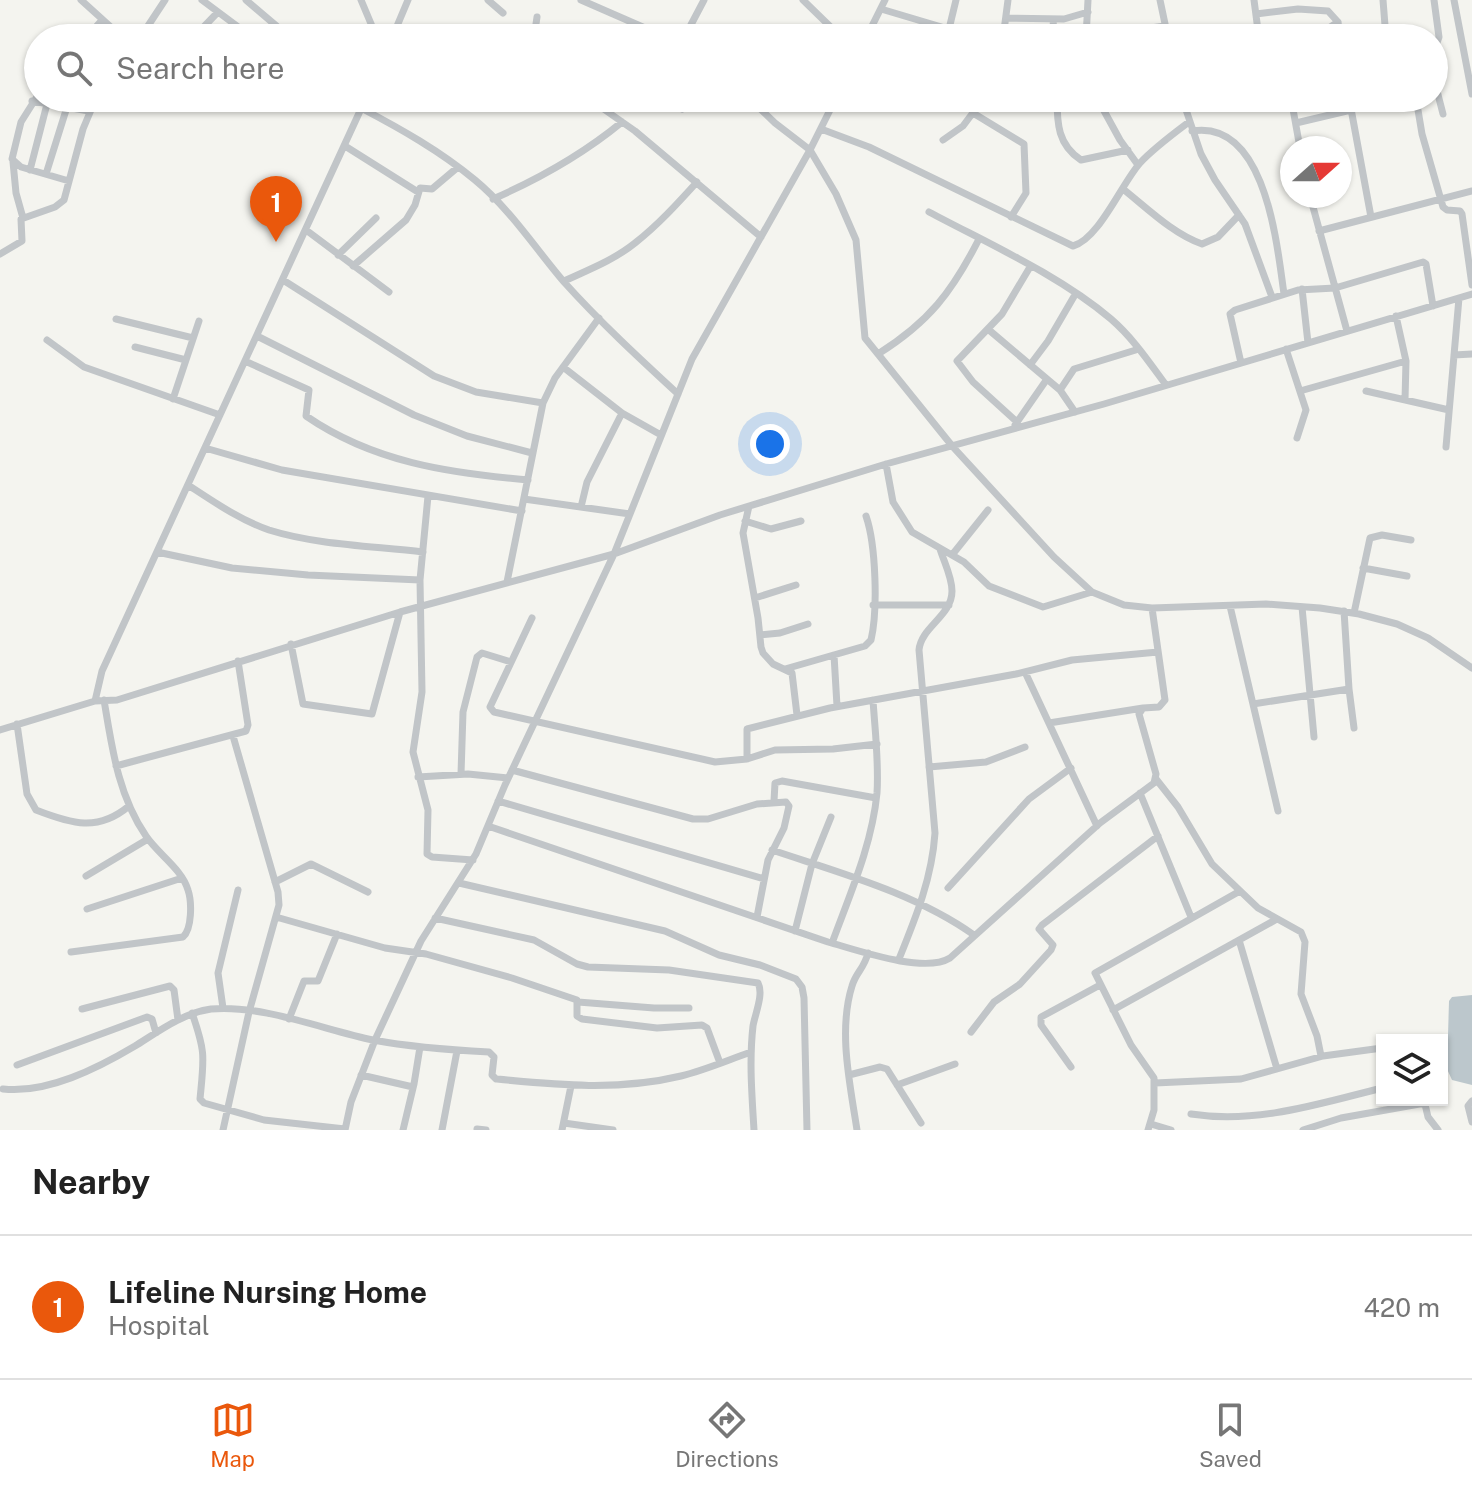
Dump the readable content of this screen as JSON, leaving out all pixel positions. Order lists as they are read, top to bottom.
{
  "north": "right",
  "page": {
    "search": "Search here",
    "pins": "1",
    "heading": "Nearby",
    "list": [
      {
        "mark": "1",
        "name": "Lifeline Nursing Home",
        "note": "Hospital",
        "value": "420 m"
      }
    ],
    "nav": ["Map", "Directions", "Saved"]
  }
}
